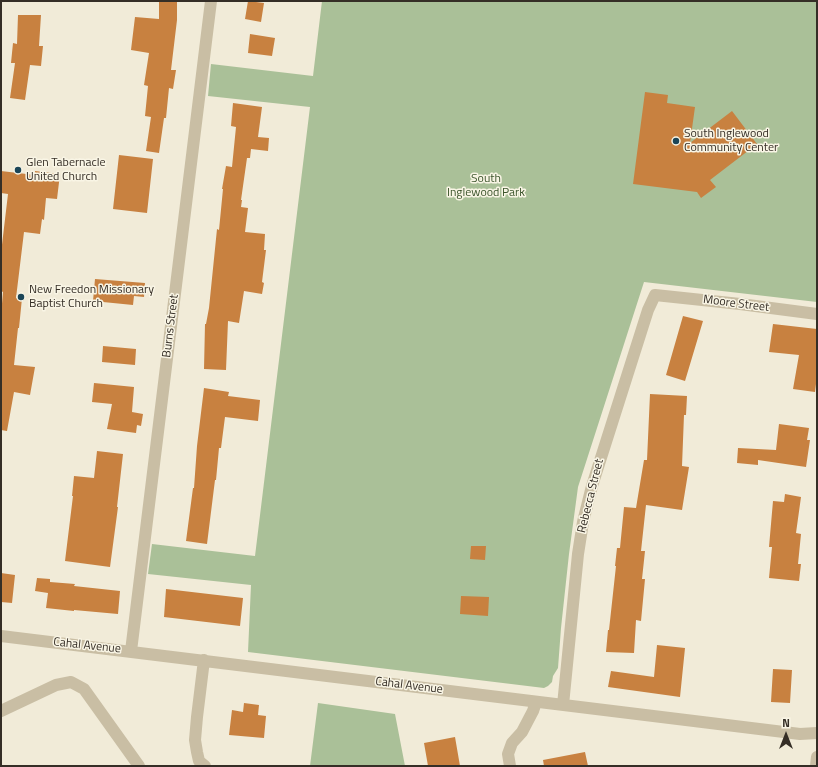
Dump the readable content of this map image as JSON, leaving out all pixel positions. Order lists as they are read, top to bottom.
{
  "streets": {
    "street": [
      "Moore Street",
      "Burns Street",
      "Rebecca Street",
      "Cahal Avenue"
    ]
  },
  "crossings": [
    ["Moore Street", "Rebecca Street"],
    ["Burns Street", "Cahal Avenue"],
    ["Rebecca Street", "Cahal Avenue"]
  ],
  "parks": ["South Inglewood Park"],
  "places": ["South Inglewood Community Center", "Glen Tabernacle United Church", "New Freedon Missionary Baptist Church"],
  "north": "top"
}
